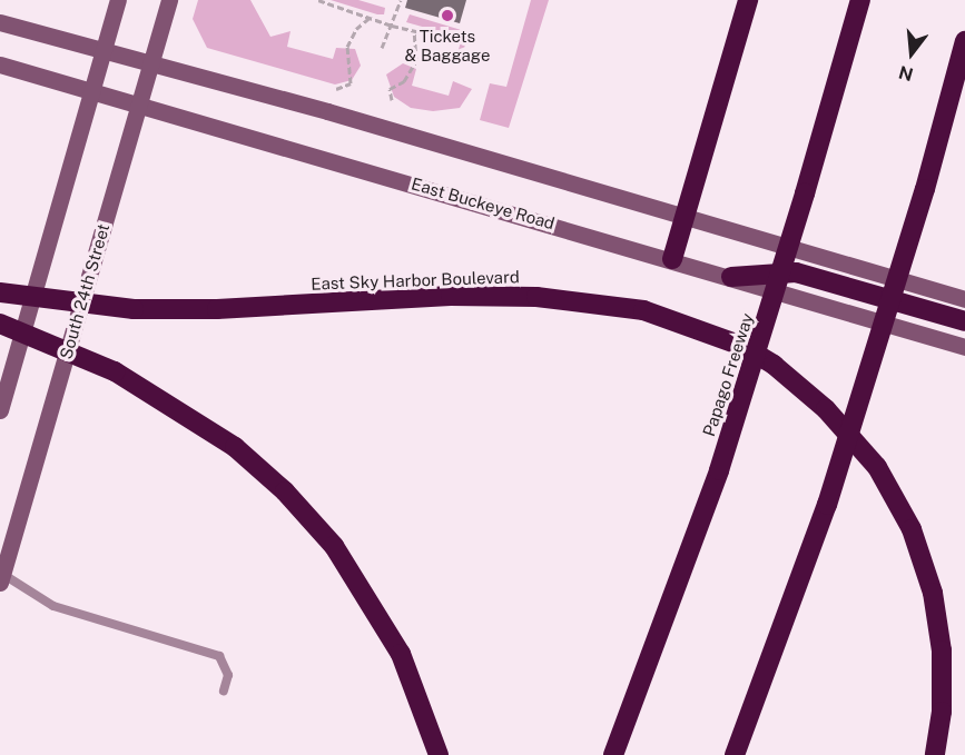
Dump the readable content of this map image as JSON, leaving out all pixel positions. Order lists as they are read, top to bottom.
{
  "streets": {
    "highway": ["East Sky Harbor Boulevard", "Papago Freeway"],
    "main road": ["East Buckeye Road", "South 24th Street"]
  },
  "crossings": [
    ["East Buckeye Road", "South 24th Street"]
  ],
  "places": ["Tickets & Baggage"],
  "north": "bottom"
}
